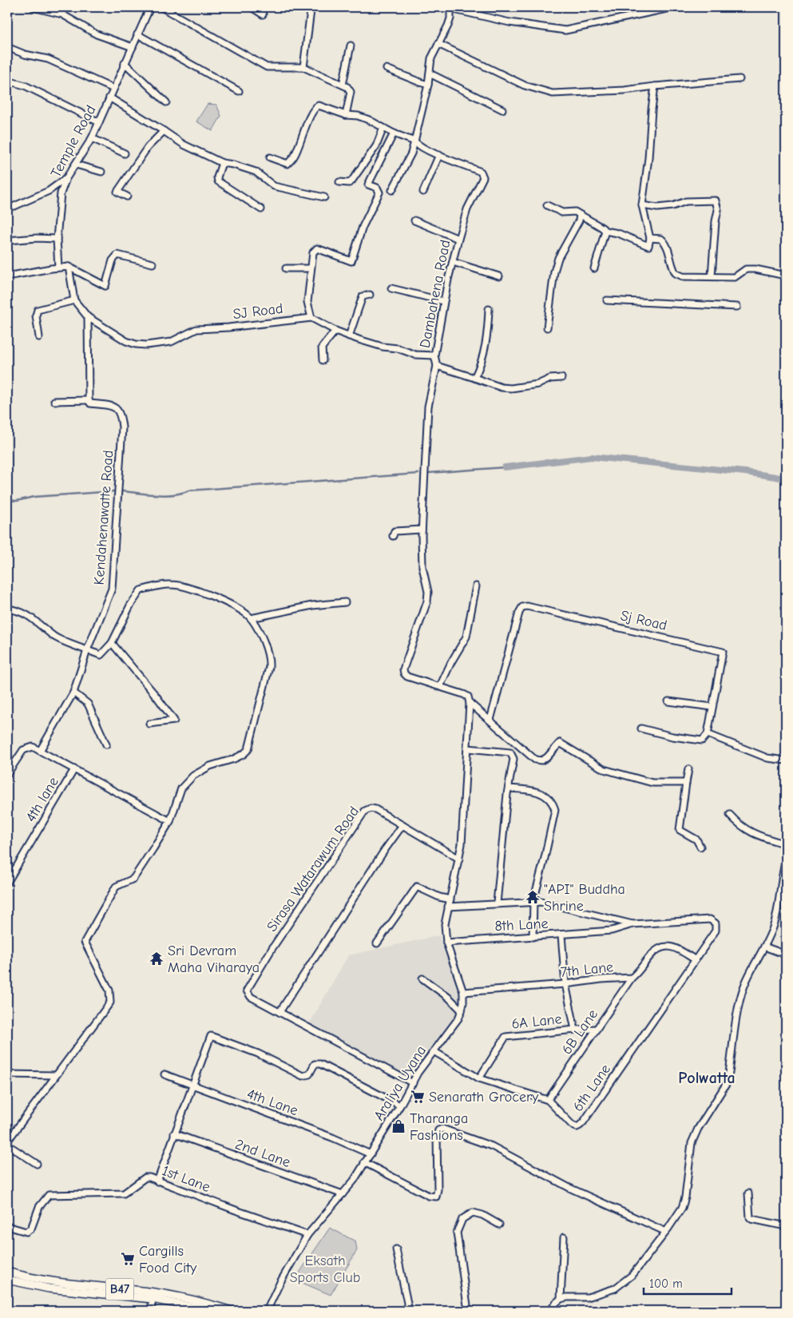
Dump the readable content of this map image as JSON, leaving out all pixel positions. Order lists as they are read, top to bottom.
{
  "streets": {
    "main road": ["B47"],
    "street": [
      "Temple Road",
      "Dambahena Road",
      "SJ Road",
      "Kendahenawatte Road",
      "Sj Road",
      "4th lane",
      "Sirasa Watarawum Road",
      "8th Lane",
      "7th Lane",
      "6A Lane",
      "6B Lane",
      "Araliya Uyana",
      "6th Lane",
      "4th Lane",
      "2nd Lane",
      "1st Lane"
    ]
  },
  "crossings": [
    ["Dambahena Road", "Araliya Uyana"],
    ["Sirasa Watarawum Road", "Araliya Uyana"],
    ["8th Lane", "Araliya Uyana"],
    ["8th Lane", "6th Lane"],
    ["7th Lane", "6B Lane"],
    ["7th Lane", "Araliya Uyana"],
    ["7th Lane", "6th Lane"],
    ["6A Lane", "6B Lane"],
    ["6A Lane", "6th Lane"],
    ["6B Lane", "6th Lane"],
    ["Araliya Uyana", "6th Lane"],
    ["Araliya Uyana", "4th Lane"],
    ["Araliya Uyana", "2nd Lane"],
    ["Araliya Uyana", "1st Lane"]
  ],
  "districts": ["Polwatta"],
  "parks": ["Eksath Sports Club"],
  "places": {
    "temple": ["\"API\" Buddha Shrine", "Sri Devram Maha Viharaya"],
    "supermarket": ["Senarath Grocery", "Cargills Food City"],
    "shop": ["Tharanga Fashions"]
  },
  "scale_bar": "100 m"
}
